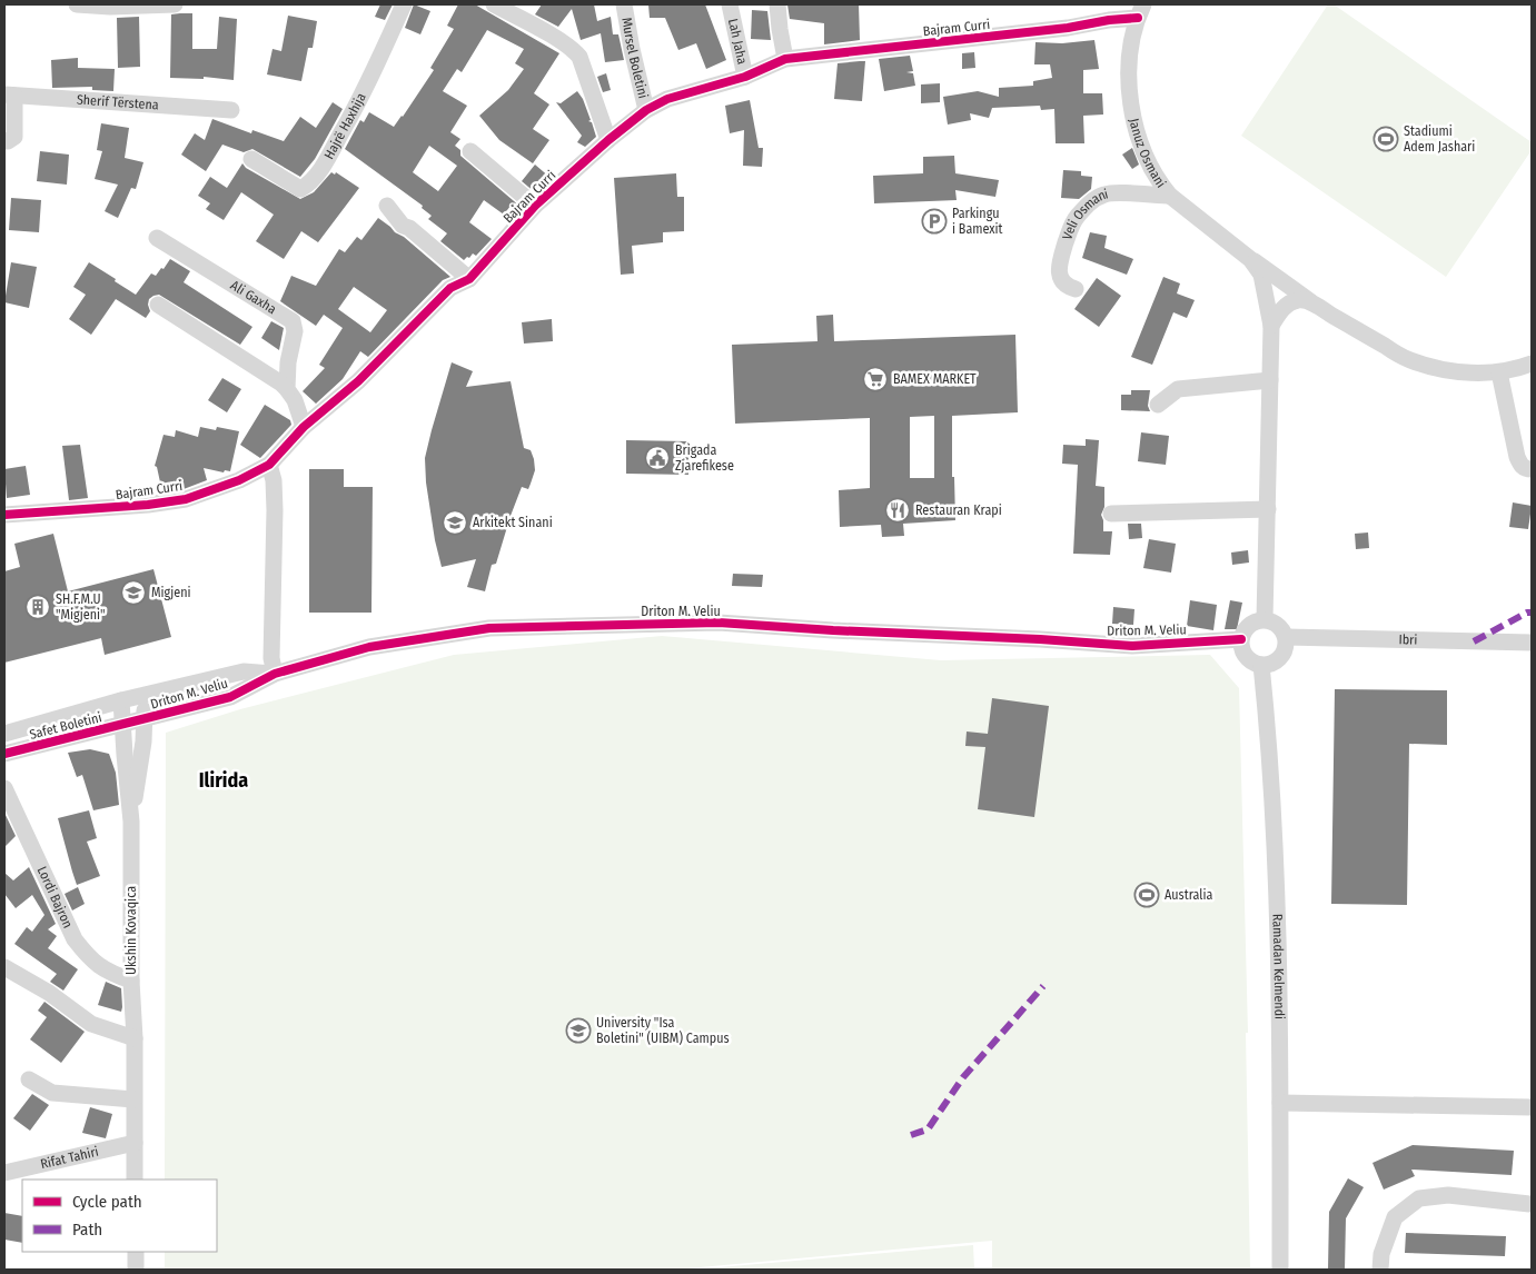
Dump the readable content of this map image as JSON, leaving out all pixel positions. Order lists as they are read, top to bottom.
{
  "streets": {
    "street": [
      "Bajram Curri",
      "Lah Jaha",
      "Mursel Boletini",
      "Sherif Tërstena",
      "Hajrë Haxhija",
      "Januz Osmani",
      "Veli Osmani",
      "Ali Gaxha",
      "Driton M. Veliu",
      "Ibri",
      "Safet Boletini",
      "Lordi Bajron",
      "Ukshin Kovaqica",
      "Ramadan Kelmendi",
      "Rifat Tahiri"
    ]
  },
  "crossings": [
    ["Bajram Curri", "Lah Jaha"],
    ["Bajram Curri", "Mursel Boletini"],
    ["Bajram Curri", "Januz Osmani"],
    ["Januz Osmani", "Veli Osmani"],
    ["Driton M. Veliu", "Ibri"],
    ["Driton M. Veliu", "Safet Boletini"],
    ["Driton M. Veliu", "Ukshin Kovaqica"],
    ["Driton M. Veliu", "Ramadan Kelmendi"],
    ["Ibri", "Ramadan Kelmendi"],
    ["Safet Boletini", "Ukshin Kovaqica"],
    ["Lordi Bajron", "Ukshin Kovaqica"],
    ["Ukshin Kovaqica", "Rifat Tahiri"]
  ],
  "districts": ["Ilirida"],
  "places": {
    "sports": ["Stadiumi Adem Jashari", "Australia"],
    "parking": ["Parkingu i Bamexit"],
    "supermarket": ["BAMEX MARKET"],
    "public building": ["Brigada Zjarefikese"],
    "restaurant": ["Restauran Krapi"],
    "school or university": ["Arkitekt Sinani", "Migjeni", "University \"Isa Boletini\" (UIBM) Campus"],
    "building": ["SH.F.M.U \"Migjeni\""]
  },
  "legend": ["Cycle path", "Path"]
}
